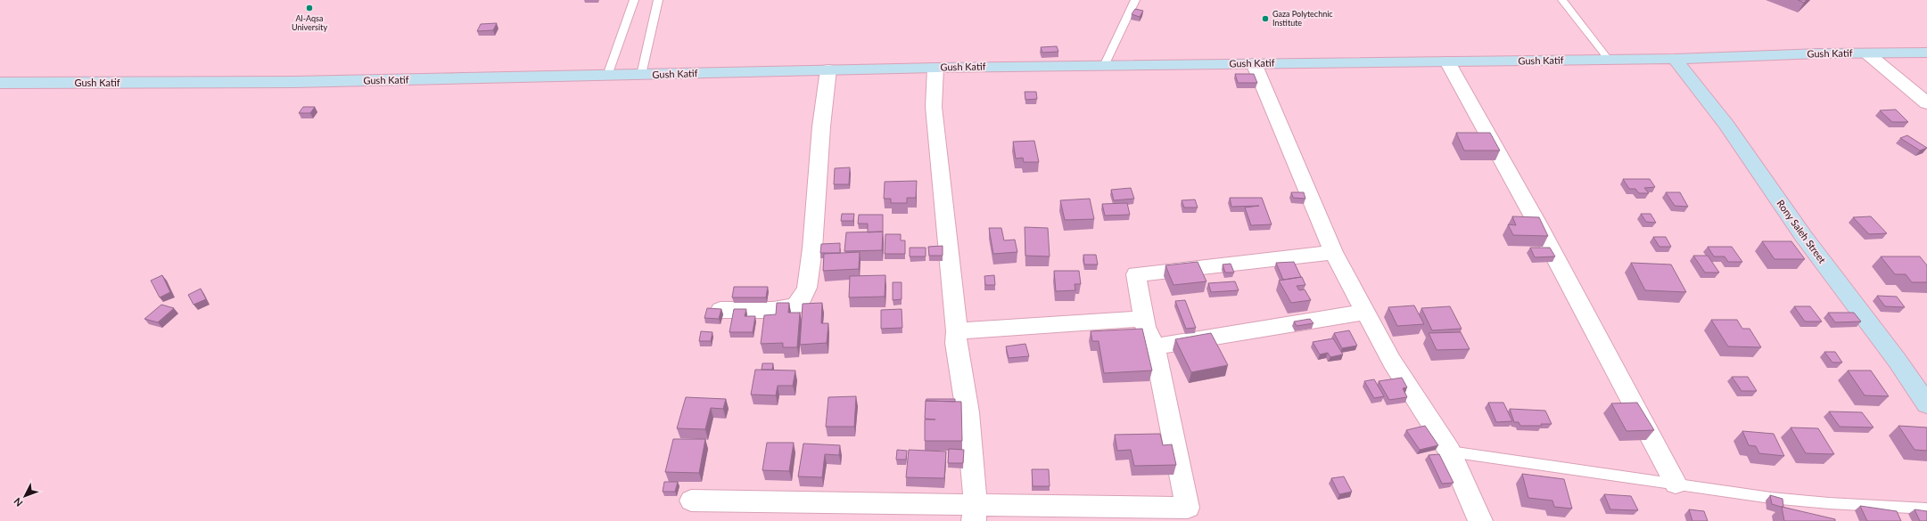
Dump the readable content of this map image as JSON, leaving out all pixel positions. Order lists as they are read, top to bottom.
{
  "streets": {
    "main road": ["Gush Katif", "Rony Saleh Street"]
  },
  "crossings": [
    ["Gush Katif", "Rony Saleh Street"]
  ],
  "places": ["Al-Aqsa University", "Gaza Polytechnic Institute"],
  "north": "bottom left"
}
